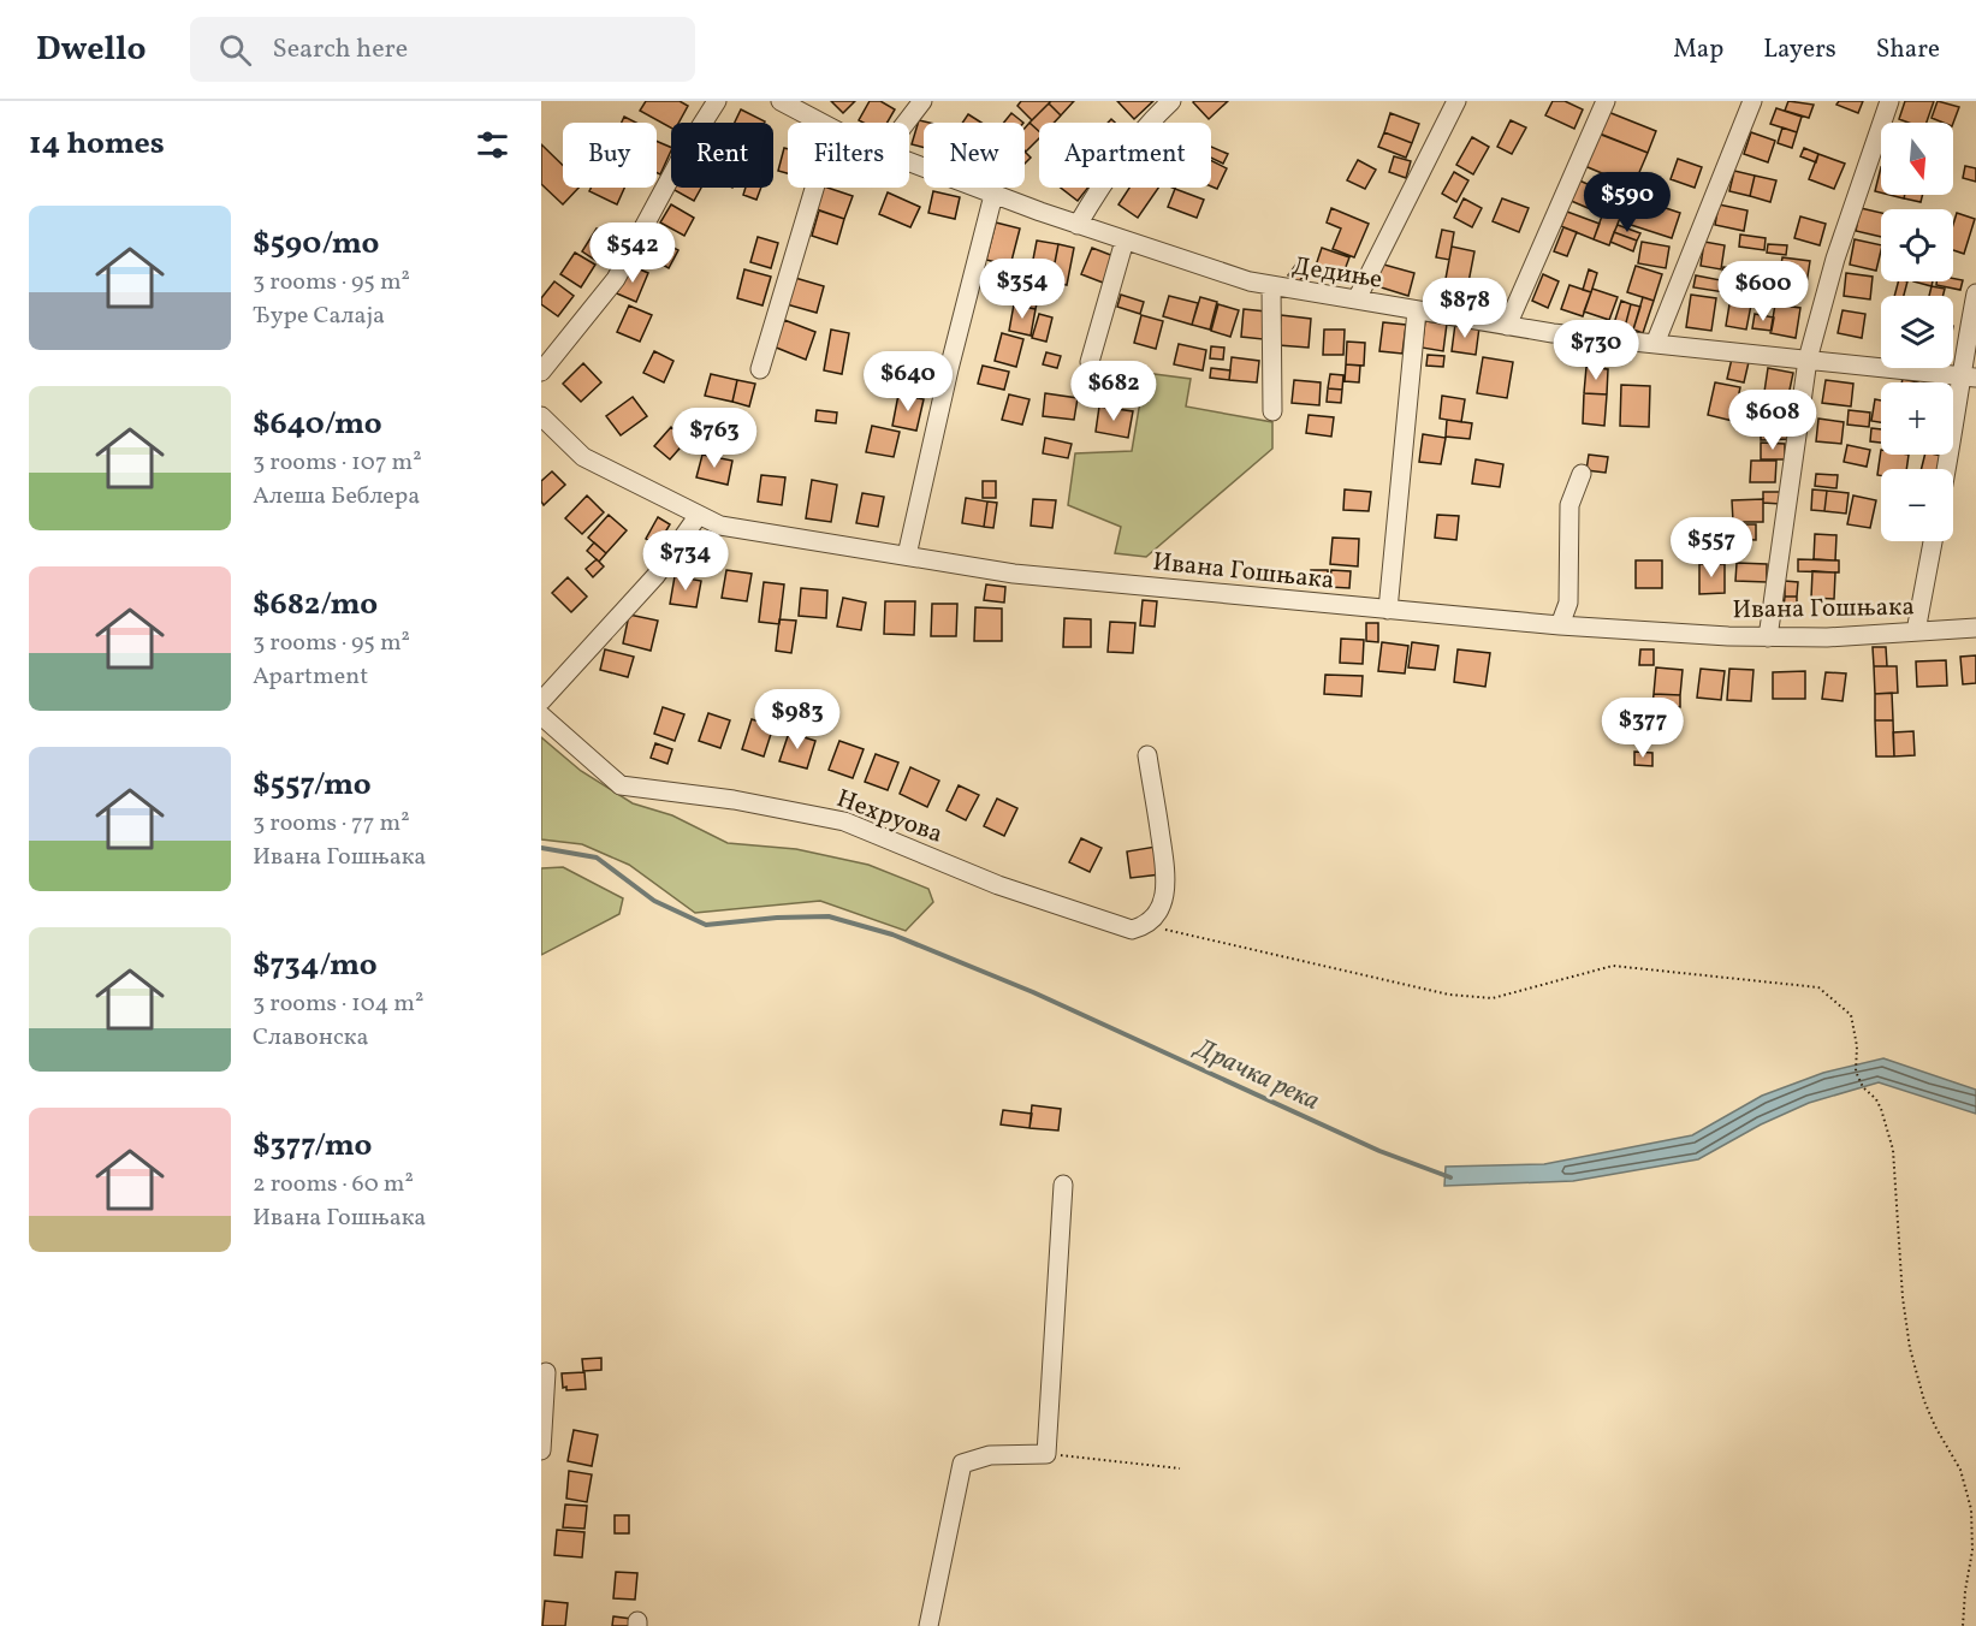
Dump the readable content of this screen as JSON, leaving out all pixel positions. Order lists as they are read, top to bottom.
{
  "streets": {
    "street": ["Дедиње", "Ивана Гошњака", "Нехруова"]
  },
  "water": ["Драчка река"],
  "north": "bottom",
  "page": {
    "header": "Dwello",
    "search": "Search here",
    "nav": ["Map", "Layers", "Share"],
    "heading": "14 homes",
    "map_buttons": ["+", "−"],
    "chip": [
      "Buy",
      "Rent",
      "Filters",
      "New",
      "Apartment"
    ],
    "price": [
      "$590",
      "$542",
      "$354",
      "$600",
      "$878",
      "$730",
      "$640",
      "$682",
      "$608",
      "$763",
      "$557",
      "$734",
      "$983",
      "$377"
    ],
    "list": [
      {
        "name": "$590/mo",
        "note": "3 rooms · 95 m² · Ђуре Салаја"
      },
      {
        "name": "$640/mo",
        "note": "3 rooms · 107 m² · Алеша Беблера"
      },
      {
        "name": "$682/mo",
        "note": "3 rooms · 95 m² · Apartment"
      },
      {
        "name": "$557/mo",
        "note": "3 rooms · 77 m² · Ивана Гошњака"
      },
      {
        "name": "$734/mo",
        "note": "3 rooms · 104 m² · Славонска"
      },
      {
        "name": "$377/mo",
        "note": "2 rooms · 60 m² · Ивана Гошњака"
      }
    ]
  }
}
